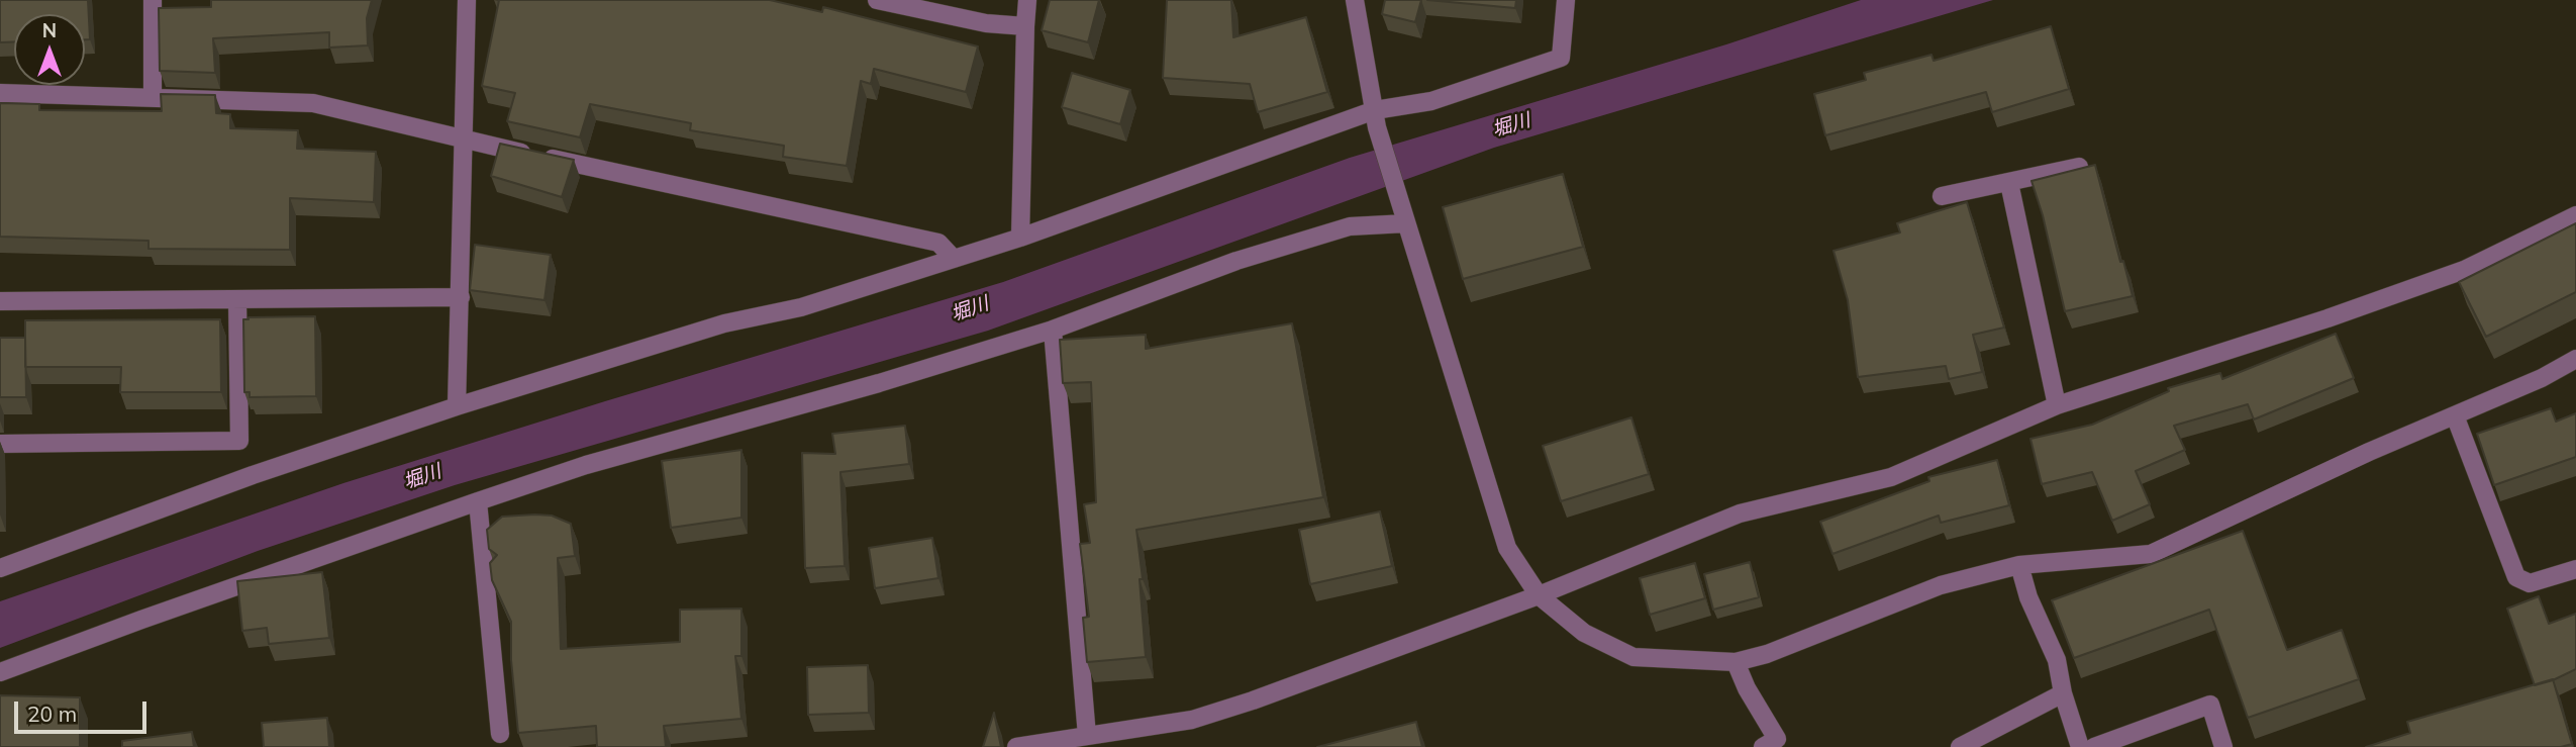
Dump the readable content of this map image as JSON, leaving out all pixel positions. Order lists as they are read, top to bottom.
{
  "water": ["堀川"],
  "scale_bar": "20 m",
  "north": "top"
}
